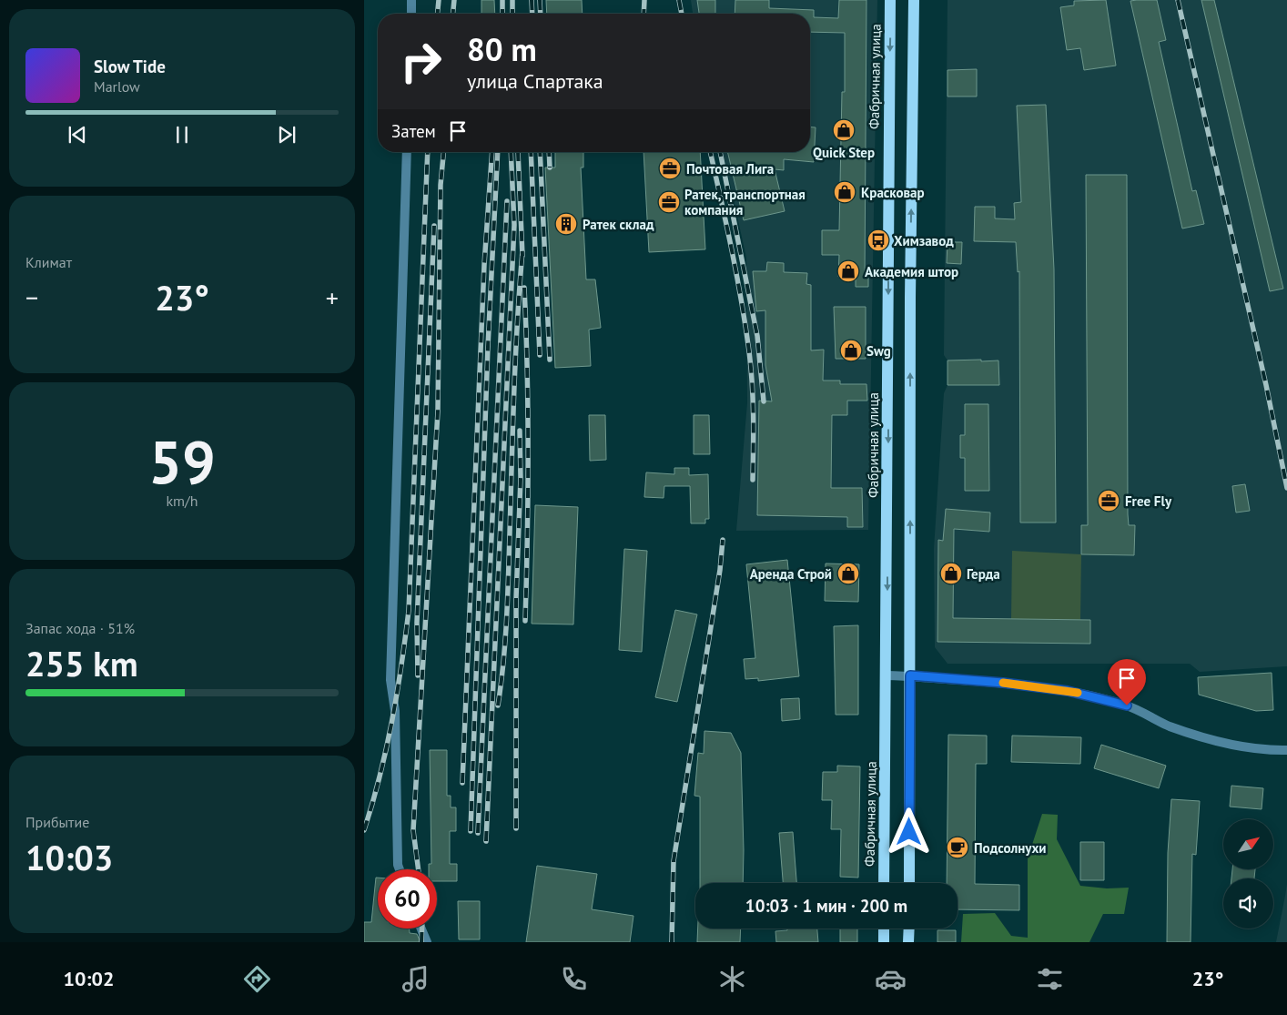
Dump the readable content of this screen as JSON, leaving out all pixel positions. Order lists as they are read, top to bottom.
{
  "streets": {
    "main road": ["Фабричная улица"]
  },
  "places": {
    "shop": [
      "Quick Step",
      "Красковар",
      "Академия штор",
      "Swg",
      "Аренда Строй",
      "Герда"
    ],
    "office": ["Почтовая Лига", "Ратек, транспортная компания", "Free Fly"],
    "building": ["Ратек склад"],
    "bus stop": ["Химзавод"],
    "cafe": ["Подсолнухи"]
  },
  "north": "top right",
  "page": {
    "turn": ["80 m", "улица Спартака"],
    "song": ["Slow Tide", "Marlow"],
    "then": "Затем",
    "tile": [
      "Климат",
      ["59", "km/h"],
      ["Запас хода · 51%", "255 km"],
      ["Прибытие", "10:03"]
    ],
    "heat": ["−", "23°", "+"],
    "limit": "60",
    "trip": "10:03 · 1 мин · 200 m",
    "tabs": ["10:02", "23°"]
  }
}
